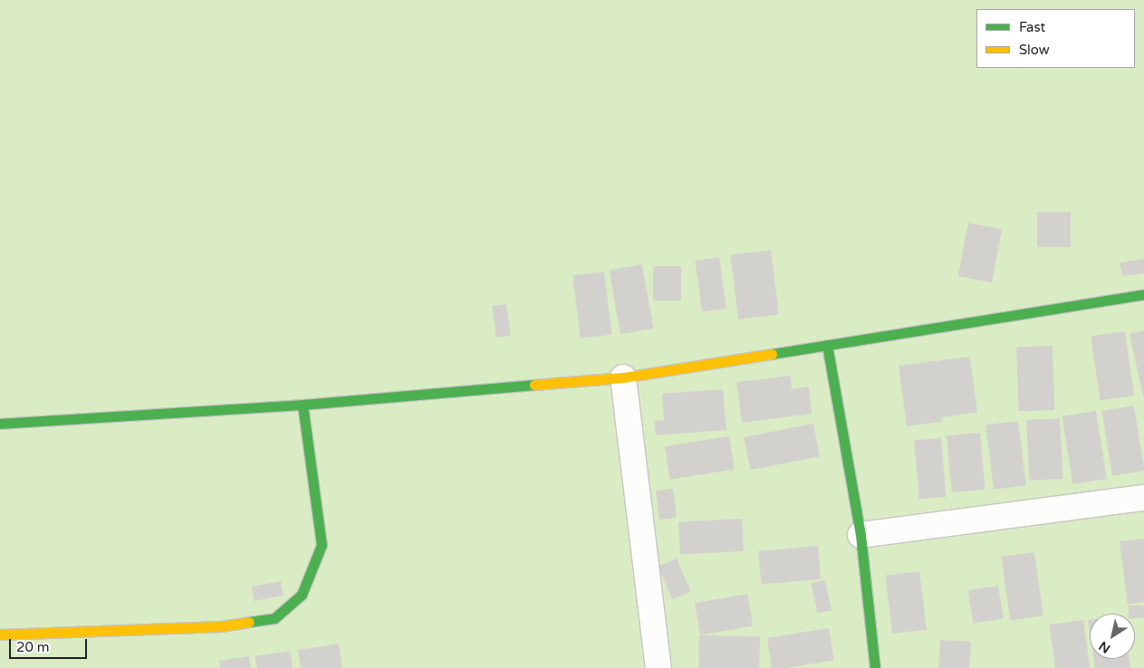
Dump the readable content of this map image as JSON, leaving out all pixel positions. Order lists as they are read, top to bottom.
{
  "legend": ["Fast", "Slow"],
  "scale_bar": "20 m",
  "north": "bottom left"
}
